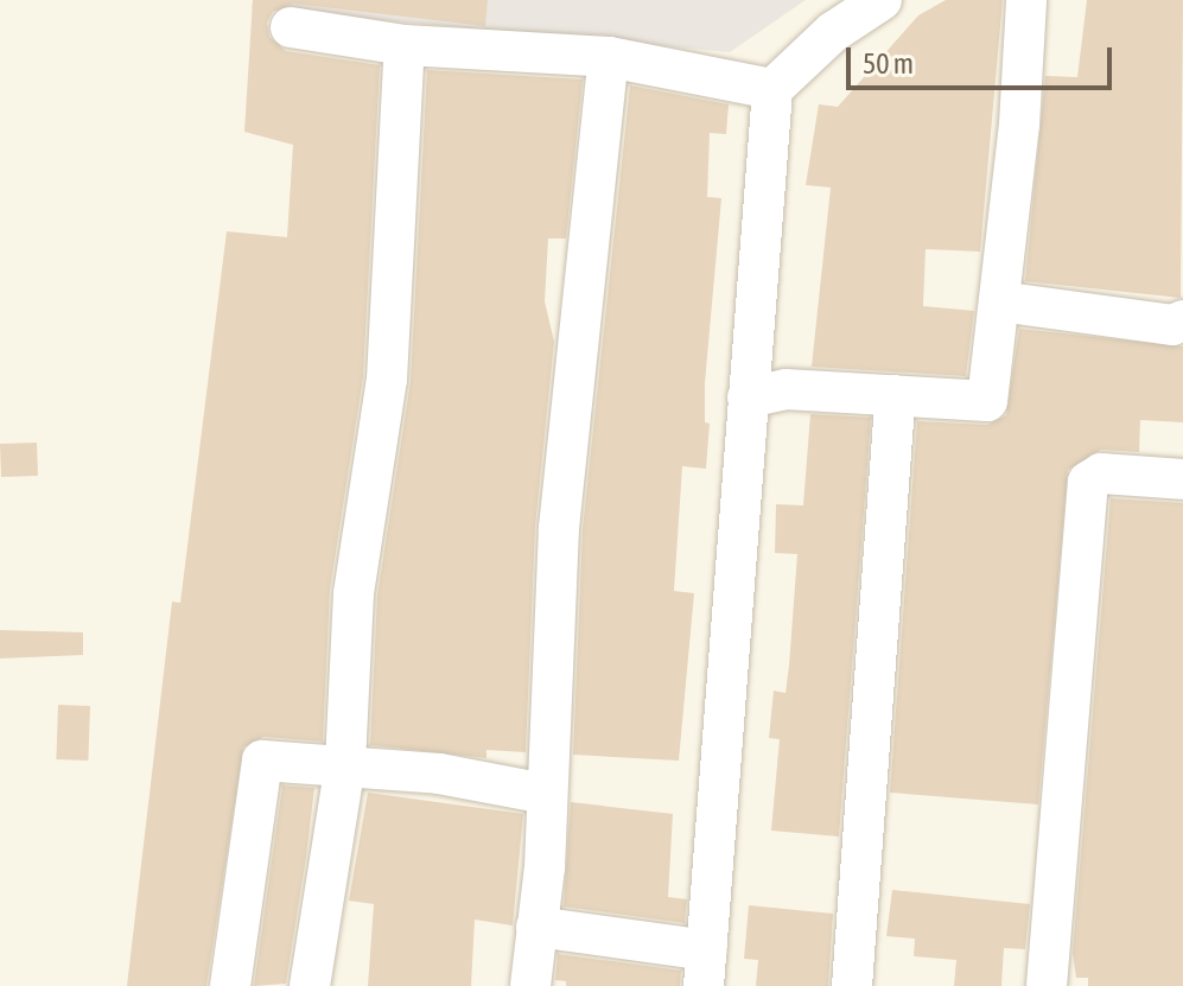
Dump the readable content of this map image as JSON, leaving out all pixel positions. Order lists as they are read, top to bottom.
{
  "scale_bar": "50 m"
}
